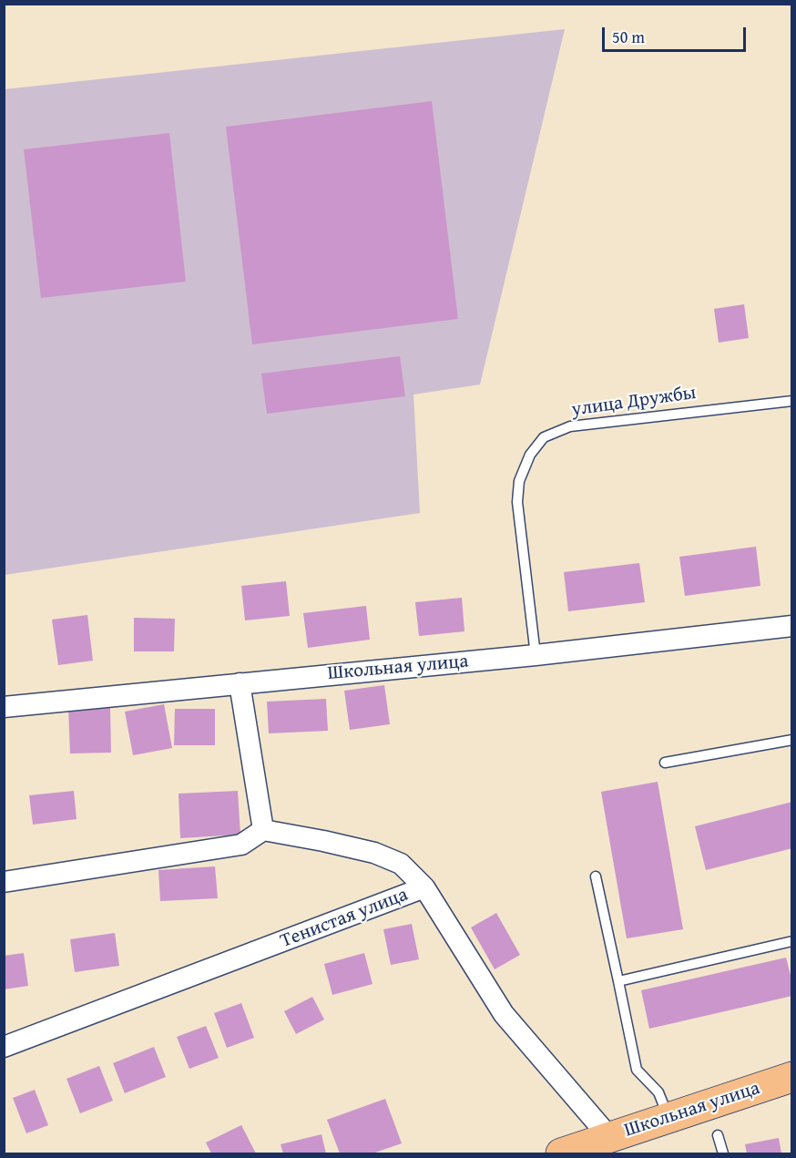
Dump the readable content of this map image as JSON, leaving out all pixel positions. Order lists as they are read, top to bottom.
{
  "streets": {
    "main road": ["Школьная улица"],
    "street": ["Тенистая улица"],
    "lane": ["улица Дружбы"]
  },
  "crossings": [
    ["улица Дружбы", "Школьная улица"],
    ["Школьная улица", "Тенистая улица"]
  ],
  "scale_bar": "50 m"
}
